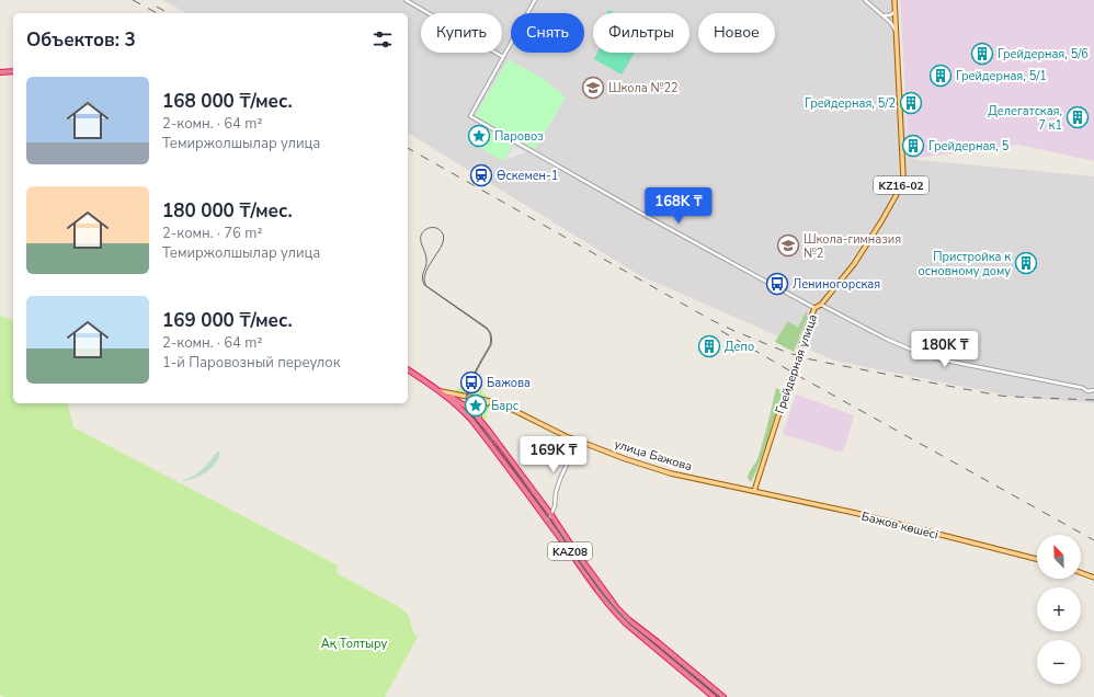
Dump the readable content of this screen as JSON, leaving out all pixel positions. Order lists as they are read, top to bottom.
{
  "streets": {
    "highway": ["улица Бажова", "KAZ08"],
    "main road": ["KZ16-02", "Грейдерная улица", "Бажов көшесі"]
  },
  "crossings": [
    ["Грейдерная улица", "улица Бажова"],
    ["Грейдерная улица", "Бажов көшесі"],
    ["улица Бажова", "Бажов көшесі"],
    ["улица Бажова", "KAZ08"]
  ],
  "parks": ["Ақ Толтыру"],
  "places": {
    "building": [
      "Грейдерная, 5/6",
      "Грейдерная, 5/1",
      "Грейдерная, 5/2",
      "Делегатская, 7 к1",
      "Грейдерная, 5",
      "Пристройка к основному дому",
      "Депо"
    ],
    "school or university": ["Школа №22", "Школа-гимназия №2"],
    "place": ["Паровоз", "Барс"],
    "station": ["Өскемен-1"],
    "bus stop": ["Лениногорская", "Бажова"]
  },
  "north": "top left",
  "page": {
    "chip": [
      "Купить",
      "Снять",
      "Фильтры",
      "Новое"
    ],
    "heading": "Объектов: 3",
    "list": [
      {
        "name": "168 000 ₸/мес.",
        "note": "2-комн. · 64 m² · Темиржолшылар улица"
      },
      {
        "name": "180 000 ₸/мес.",
        "note": "2-комн. · 76 m² · Темиржолшылар улица"
      },
      {
        "name": "169 000 ₸/мес.",
        "note": "2-комн. · 64 m² · 1-й Паровозный переулок"
      }
    ],
    "price": ["168K ₸", "180K ₸", "169K ₸"],
    "map_buttons": ["+", "−"]
  }
}
